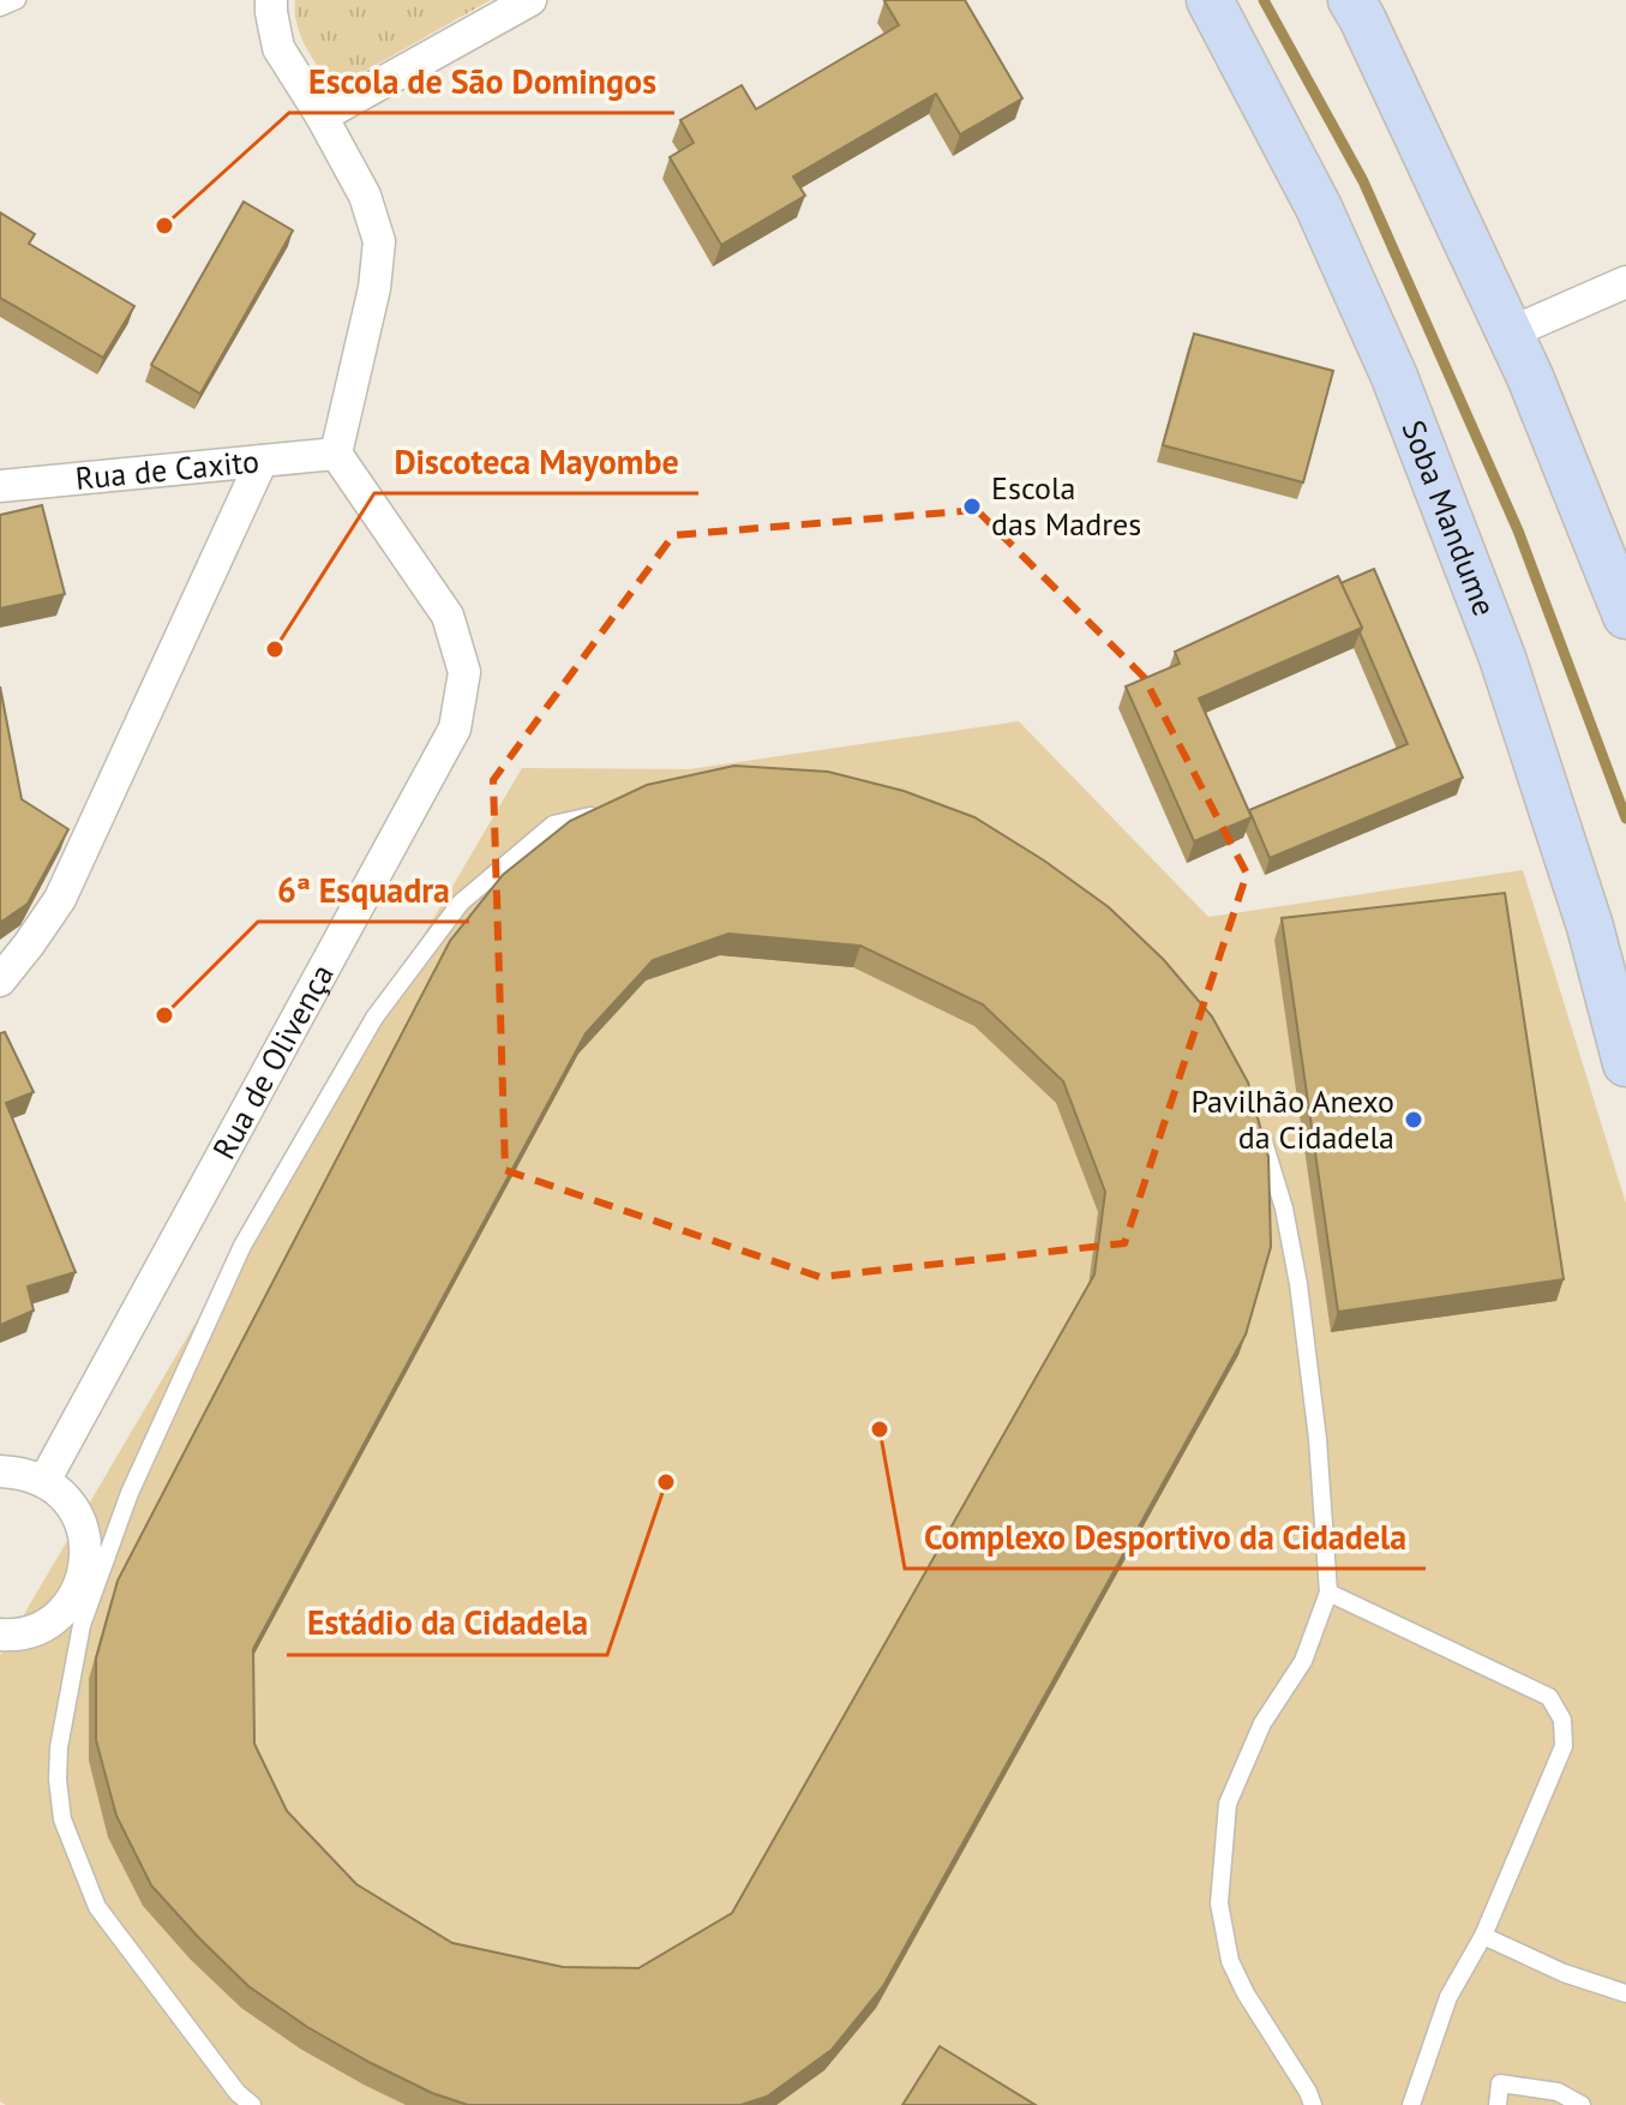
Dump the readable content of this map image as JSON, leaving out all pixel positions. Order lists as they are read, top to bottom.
{
  "streets": {
    "main road": ["Soba Mandume"],
    "street": ["Rua de Caxito", "Rua de Olivença"]
  },
  "crossings": [
    ["Rua de Caxito", "Rua de Olivença"]
  ],
  "places": [
    "Escola de São Domingos",
    "Escola das Madres",
    "Discoteca Mayombe",
    "6ª Esquadra",
    "Pavilhão Anexo da Cidadela",
    "Complexo Desportivo da Cidadela",
    "Estádio da Cidadela"
  ]
}
